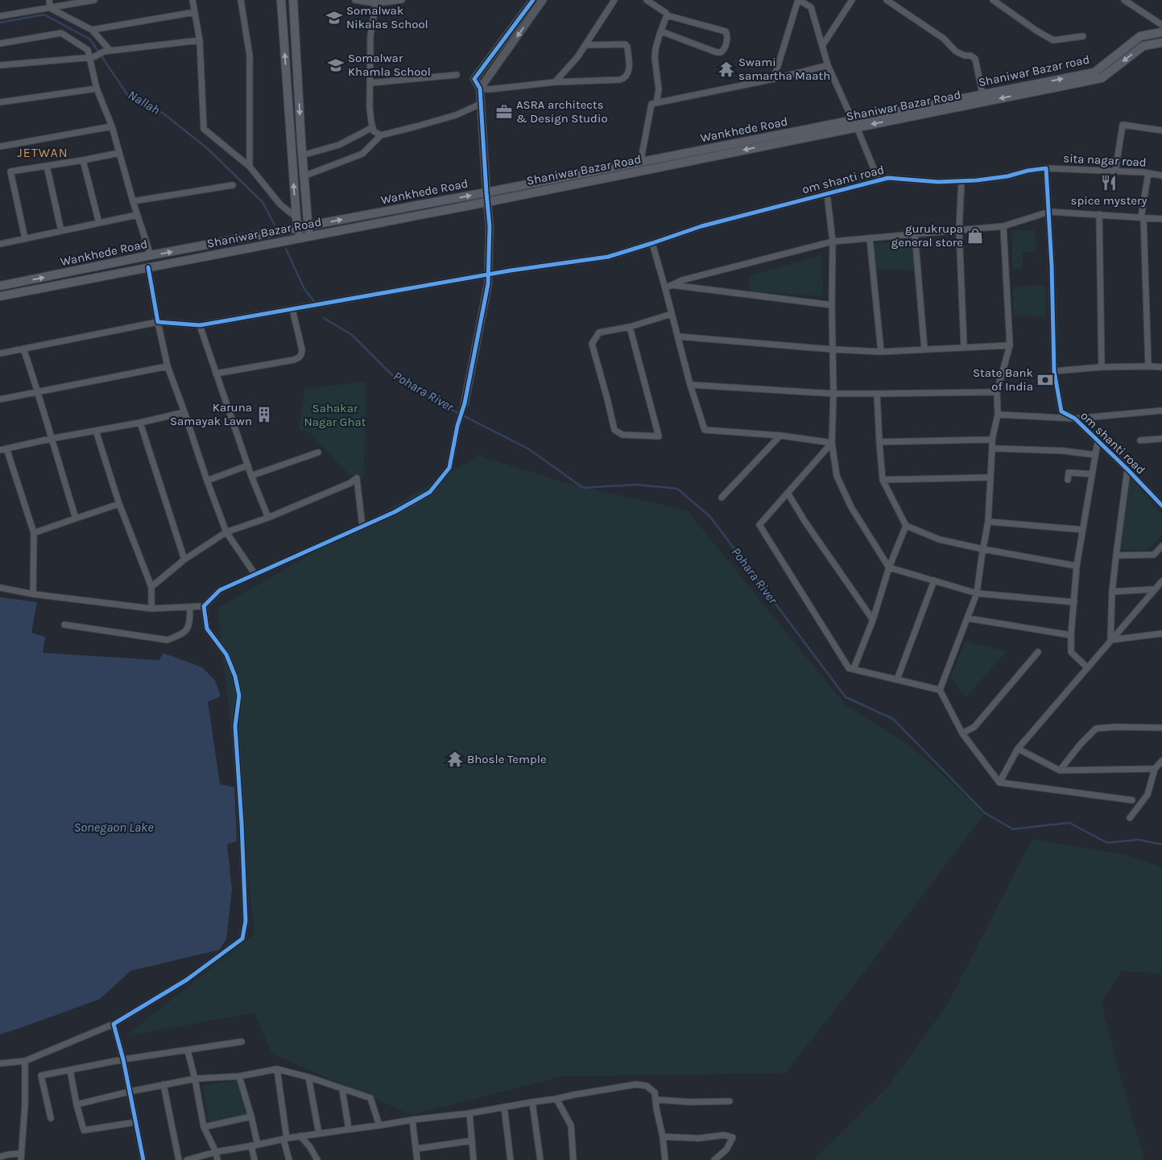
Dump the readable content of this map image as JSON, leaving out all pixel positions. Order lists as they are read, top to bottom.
{
  "streets": {
    "main road": ["Shaniwar Bazar road", "Shaniwar Bazar Road", "Wankhede Road"],
    "street": ["sita nagar road", "om shanti road"]
  },
  "crossings": [
    ["Shaniwar Bazar road", "Shaniwar Bazar Road"],
    ["Shaniwar Bazar road", "Wankhede Road"],
    ["Shaniwar Bazar Road", "Wankhede Road"],
    ["sita nagar road", "om shanti road"]
  ],
  "one_way": ["Shaniwar Bazar road", "Shaniwar Bazar Road", "Wankhede Road"],
  "districts": ["JETWAN"],
  "water": ["Nallah", "Pohara River", "Sonegaon Lake"],
  "parks": ["Sahakar Nagar Ghat"],
  "places": {
    "school or university": ["Somalwak Nikalas School", "Somalwar Khamla School"],
    "temple": ["Swami samartha Maath", "Bhosle Temple"],
    "office": ["ASRA architects & Design Studio"],
    "restaurant": ["spice mystery"],
    "shop": ["gurukrupa general store"],
    "bank": ["State Bank of India"],
    "building": ["Karuna Samayak Lawn"]
  }
}
